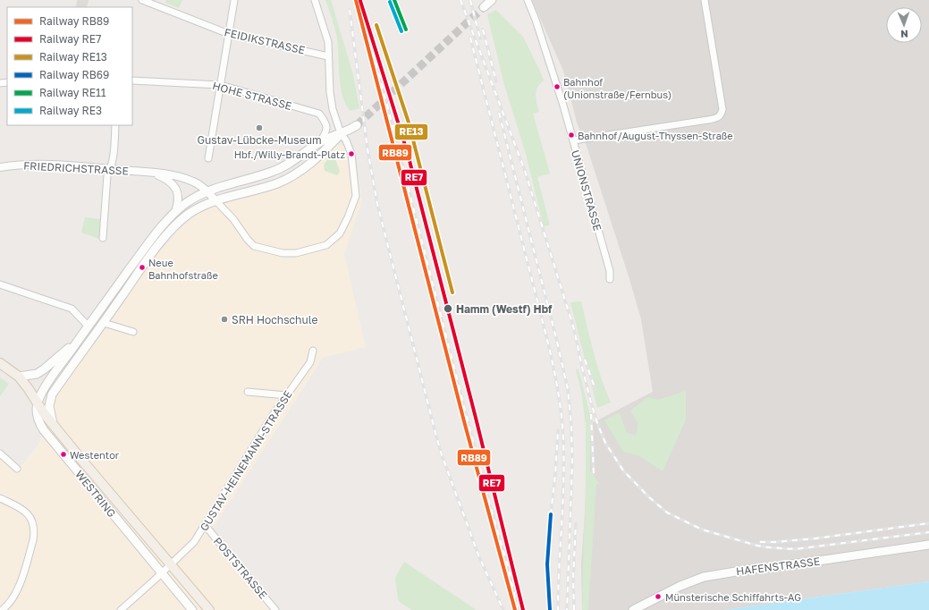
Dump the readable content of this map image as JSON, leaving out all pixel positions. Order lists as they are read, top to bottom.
{
  "streets": {
    "main road": ["WESTRING", "HAFENSTRASSE"],
    "street": [
      "FEIDIKSTRASSE",
      "HOHE STRASSE",
      "FRIEDRICHSTRASSE",
      "UNIONSTRASSE",
      "GUSTAV-HEINEMANN-STRASSE",
      "POSTSTRASSE"
    ]
  },
  "crossings": [
    ["GUSTAV-HEINEMANN-STRASSE", "WESTRING"],
    ["GUSTAV-HEINEMANN-STRASSE", "POSTSTRASSE"]
  ],
  "places": [
    "Bahnhof (Unionstraße/Fernbus)",
    "Gustav-Lübcke-Museum",
    "Bahnhof/August-Thyssen-Straße",
    "Hbf./Willy-Brandt-Platz",
    "Neue Bahnhofstraße",
    "Hamm (Westf) Hbf",
    "SRH Hochschule",
    "Westentor",
    "Münsterische Schiffahrts-AG"
  ],
  "lines": [
    "rail line RB89",
    "rail line RE11",
    "rail line RE7",
    "rail line RE3",
    "rail line RE13",
    "rail line RB69"
  ],
  "legend": [
    "Railway RB89",
    "Railway RE7",
    "Railway RE13",
    "Railway RB69",
    "Railway RE11",
    "Railway RE3"
  ],
  "north": "bottom"
}
